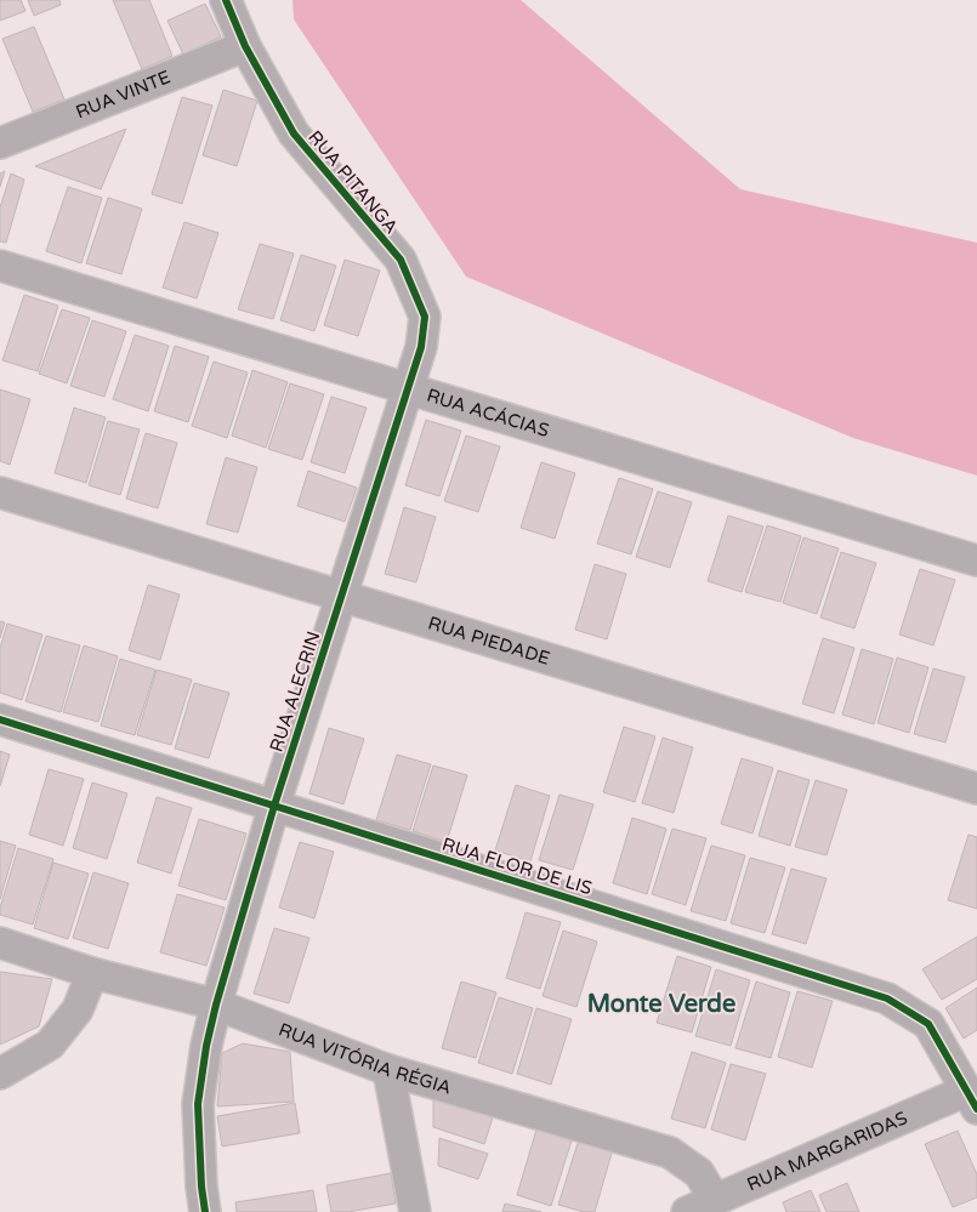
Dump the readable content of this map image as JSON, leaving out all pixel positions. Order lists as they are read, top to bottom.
{
  "streets": {
    "street": [
      "RUA VINTE",
      "RUA PITANGA",
      "RUA ACÁCIAS",
      "RUA PIEDADE",
      "RUA ALECRIN",
      "RUA FLOR DE LIS",
      "RUA VITÓRIA RÉGIA",
      "RUA MARGARIDAS"
    ]
  },
  "crossings": [
    ["RUA VINTE", "RUA PITANGA"],
    ["RUA PITANGA", "RUA ACÁCIAS"],
    ["RUA PITANGA", "RUA ALECRIN"],
    ["RUA ACÁCIAS", "RUA ALECRIN"],
    ["RUA PIEDADE", "RUA ALECRIN"],
    ["RUA ALECRIN", "RUA FLOR DE LIS"],
    ["RUA ALECRIN", "RUA VITÓRIA RÉGIA"],
    ["RUA FLOR DE LIS", "RUA MARGARIDAS"],
    ["RUA VITÓRIA RÉGIA", "RUA MARGARIDAS"]
  ],
  "districts": ["Monte Verde"]
}
